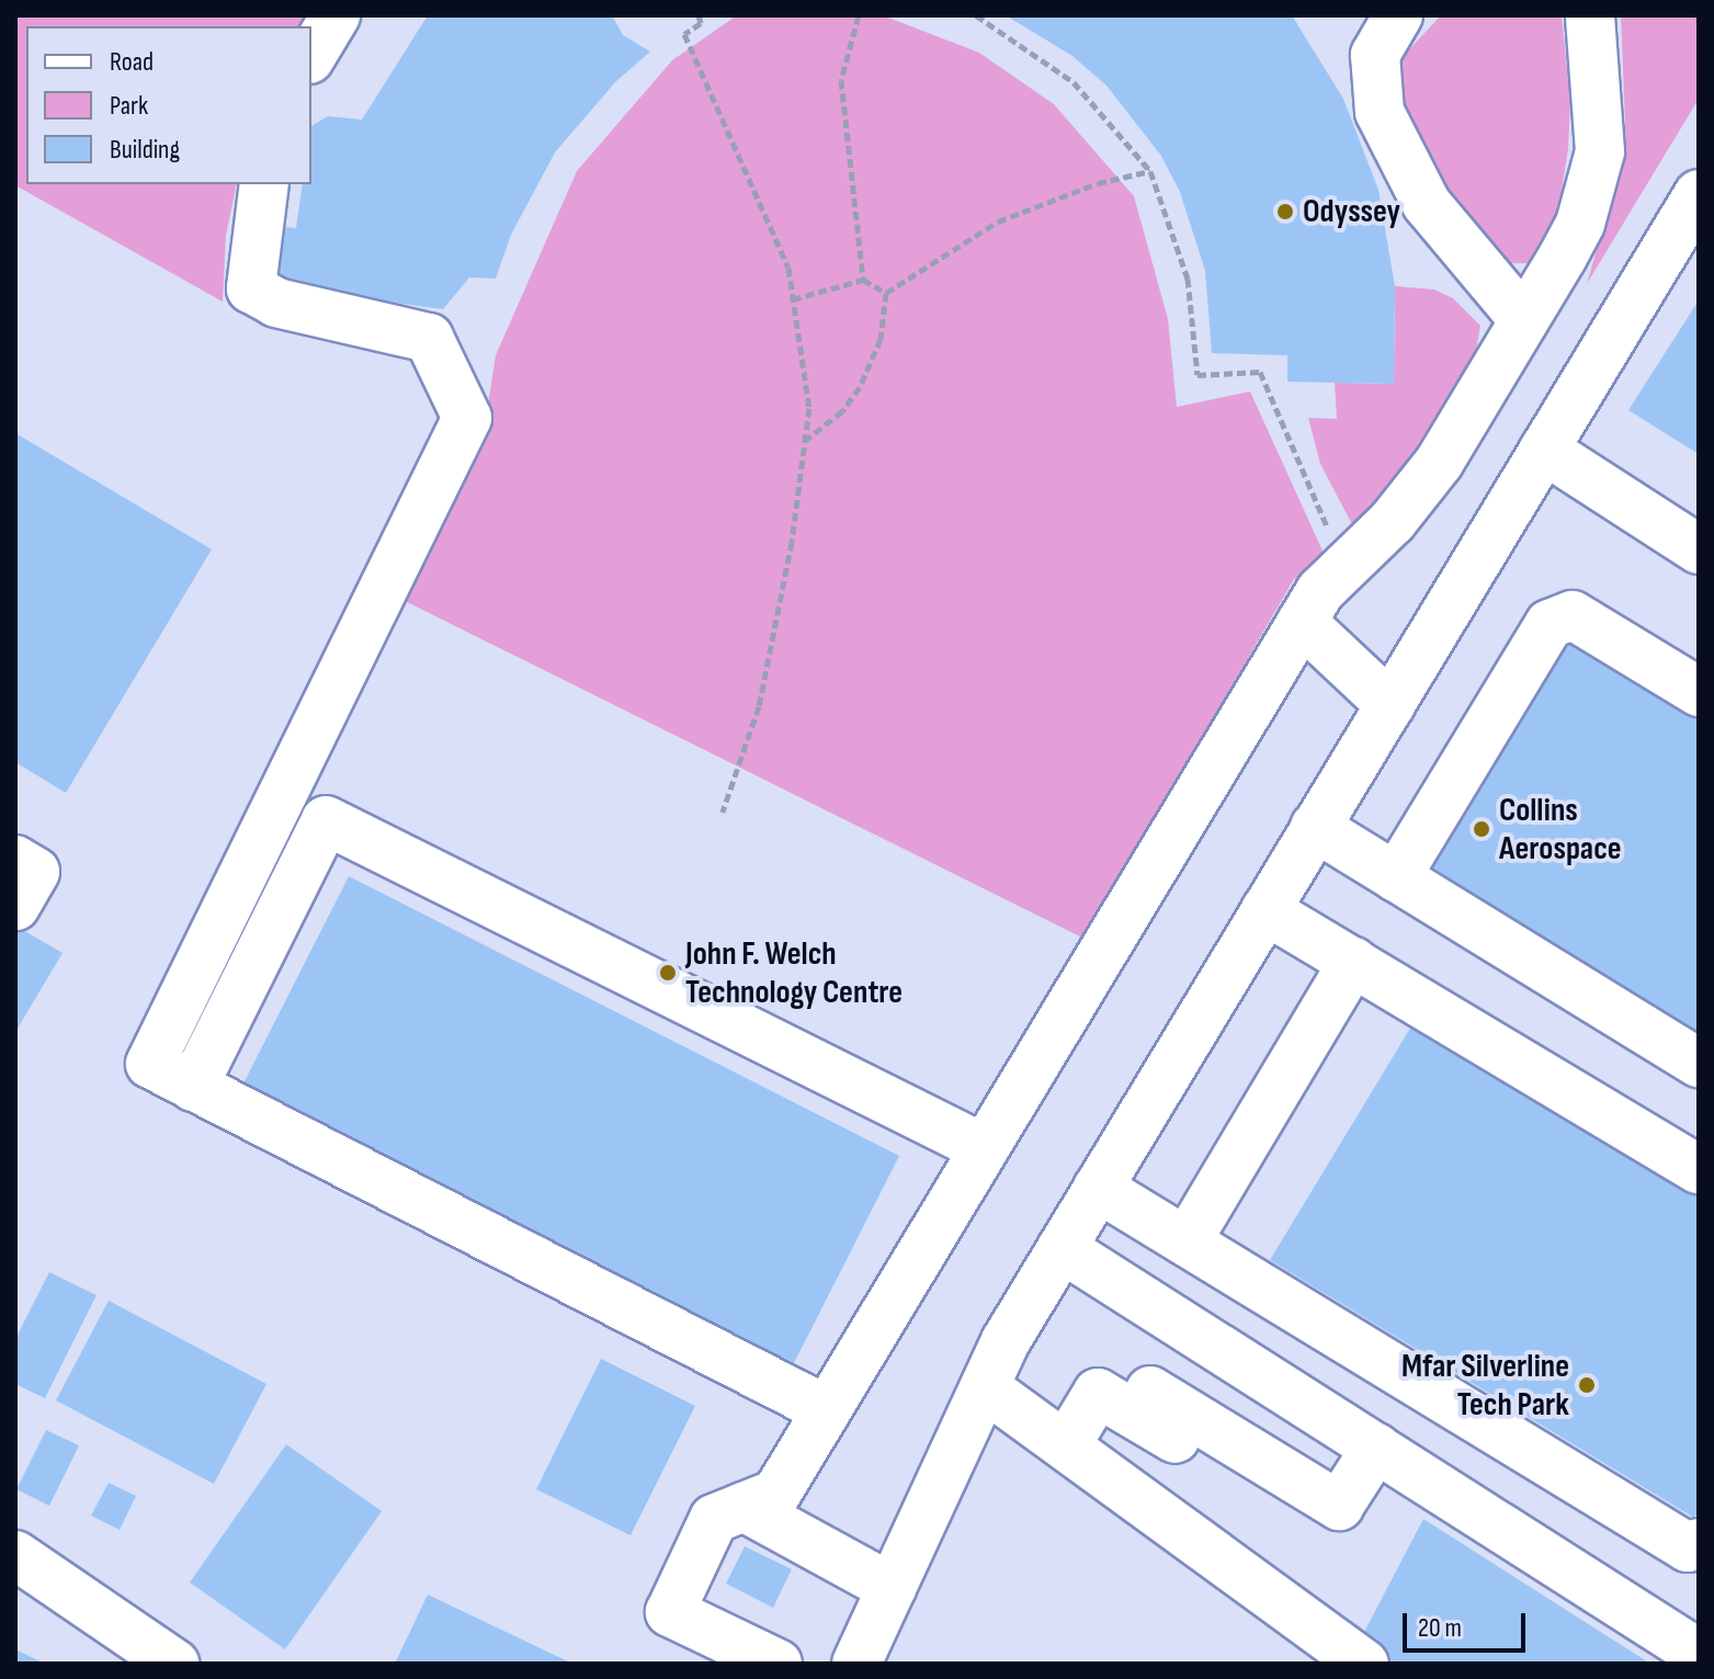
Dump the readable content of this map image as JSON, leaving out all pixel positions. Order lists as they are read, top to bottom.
{
  "places": [
    "Odyssey",
    "Collins Aerospace",
    "John F. Welch Technology Centre",
    "Mfar Silverline Tech Park"
  ],
  "legend": ["Road", "Park", "Building"],
  "scale_bar": "20 m"
}
